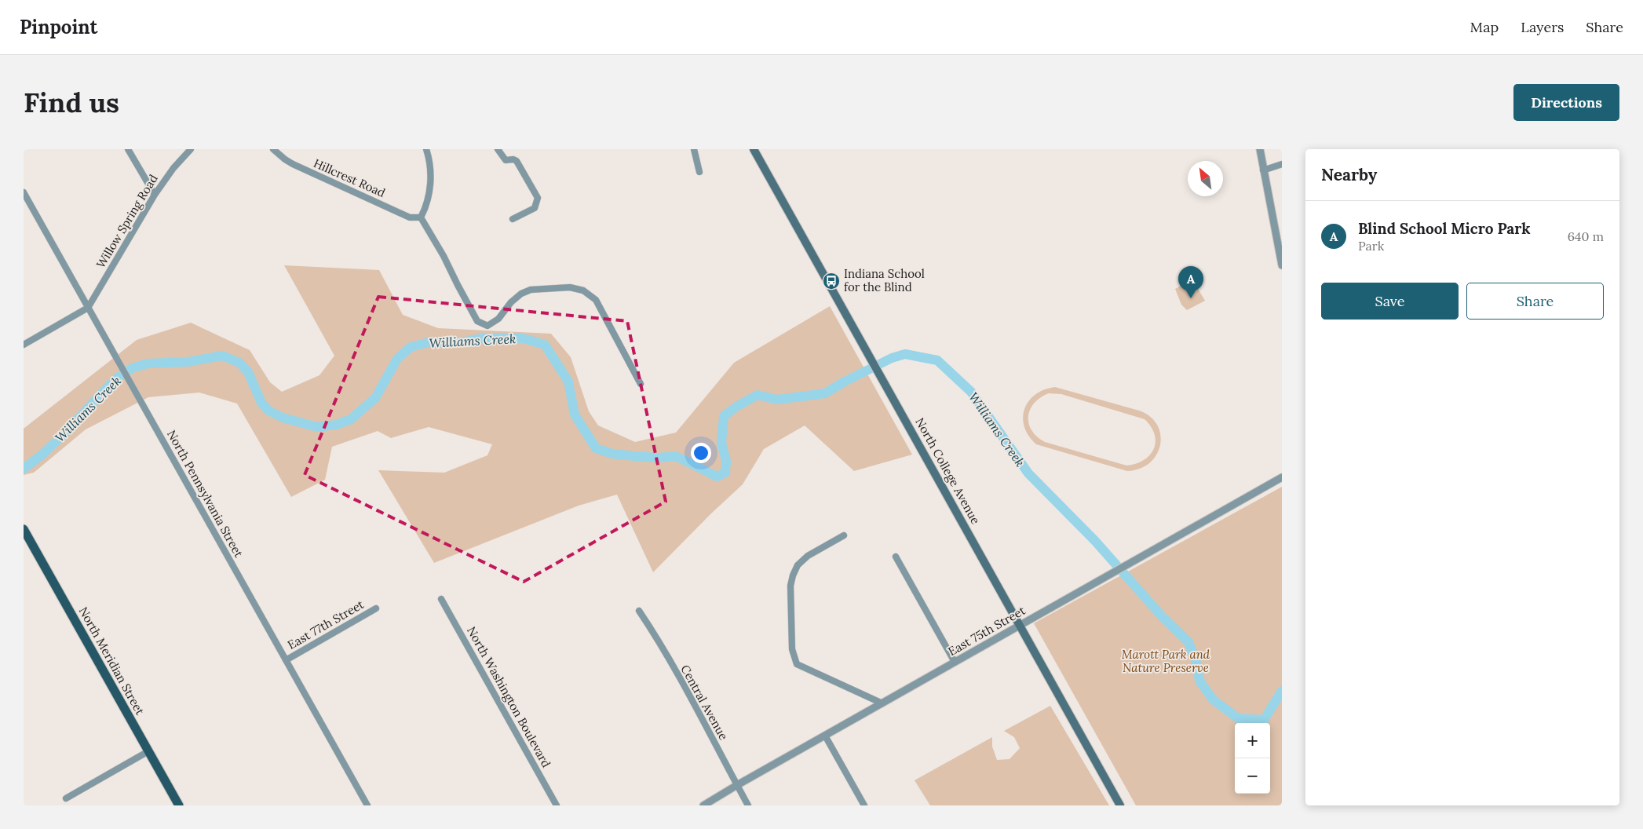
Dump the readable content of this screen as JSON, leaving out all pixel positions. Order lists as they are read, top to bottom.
{
  "streets": {
    "main road": ["North College Avenue", "North Meridian Street"],
    "street": [
      "Hillcrest Road",
      "Willow Spring Road",
      "North Pennsylvania Street",
      "East 77th Street",
      "East 75th Street",
      "North Washington Boulevard",
      "Central Avenue"
    ]
  },
  "crossings": [
    ["Willow Spring Road", "North Pennsylvania Street"],
    ["North College Avenue", "East 75th Street"],
    ["North Pennsylvania Street", "East 77th Street"],
    ["East 75th Street", "Central Avenue"]
  ],
  "water": ["Williams Creek"],
  "parks": ["Marott Park and Nature Preserve"],
  "places": {
    "bus stop": ["Indiana School for the Blind"]
  },
  "north": "top left",
  "page": {
    "header": "Pinpoint",
    "nav": ["Map", "Layers", "Share"],
    "buttons": [
      "Directions",
      ["Save", "Share"]
    ],
    "title": "Find us",
    "heading": "Nearby",
    "list": [
      {
        "mark": "A",
        "name": "Blind School Micro Park",
        "note": "Park",
        "value": "640 m"
      }
    ],
    "pins": "A",
    "map_buttons": ["+", "−"]
  }
}
